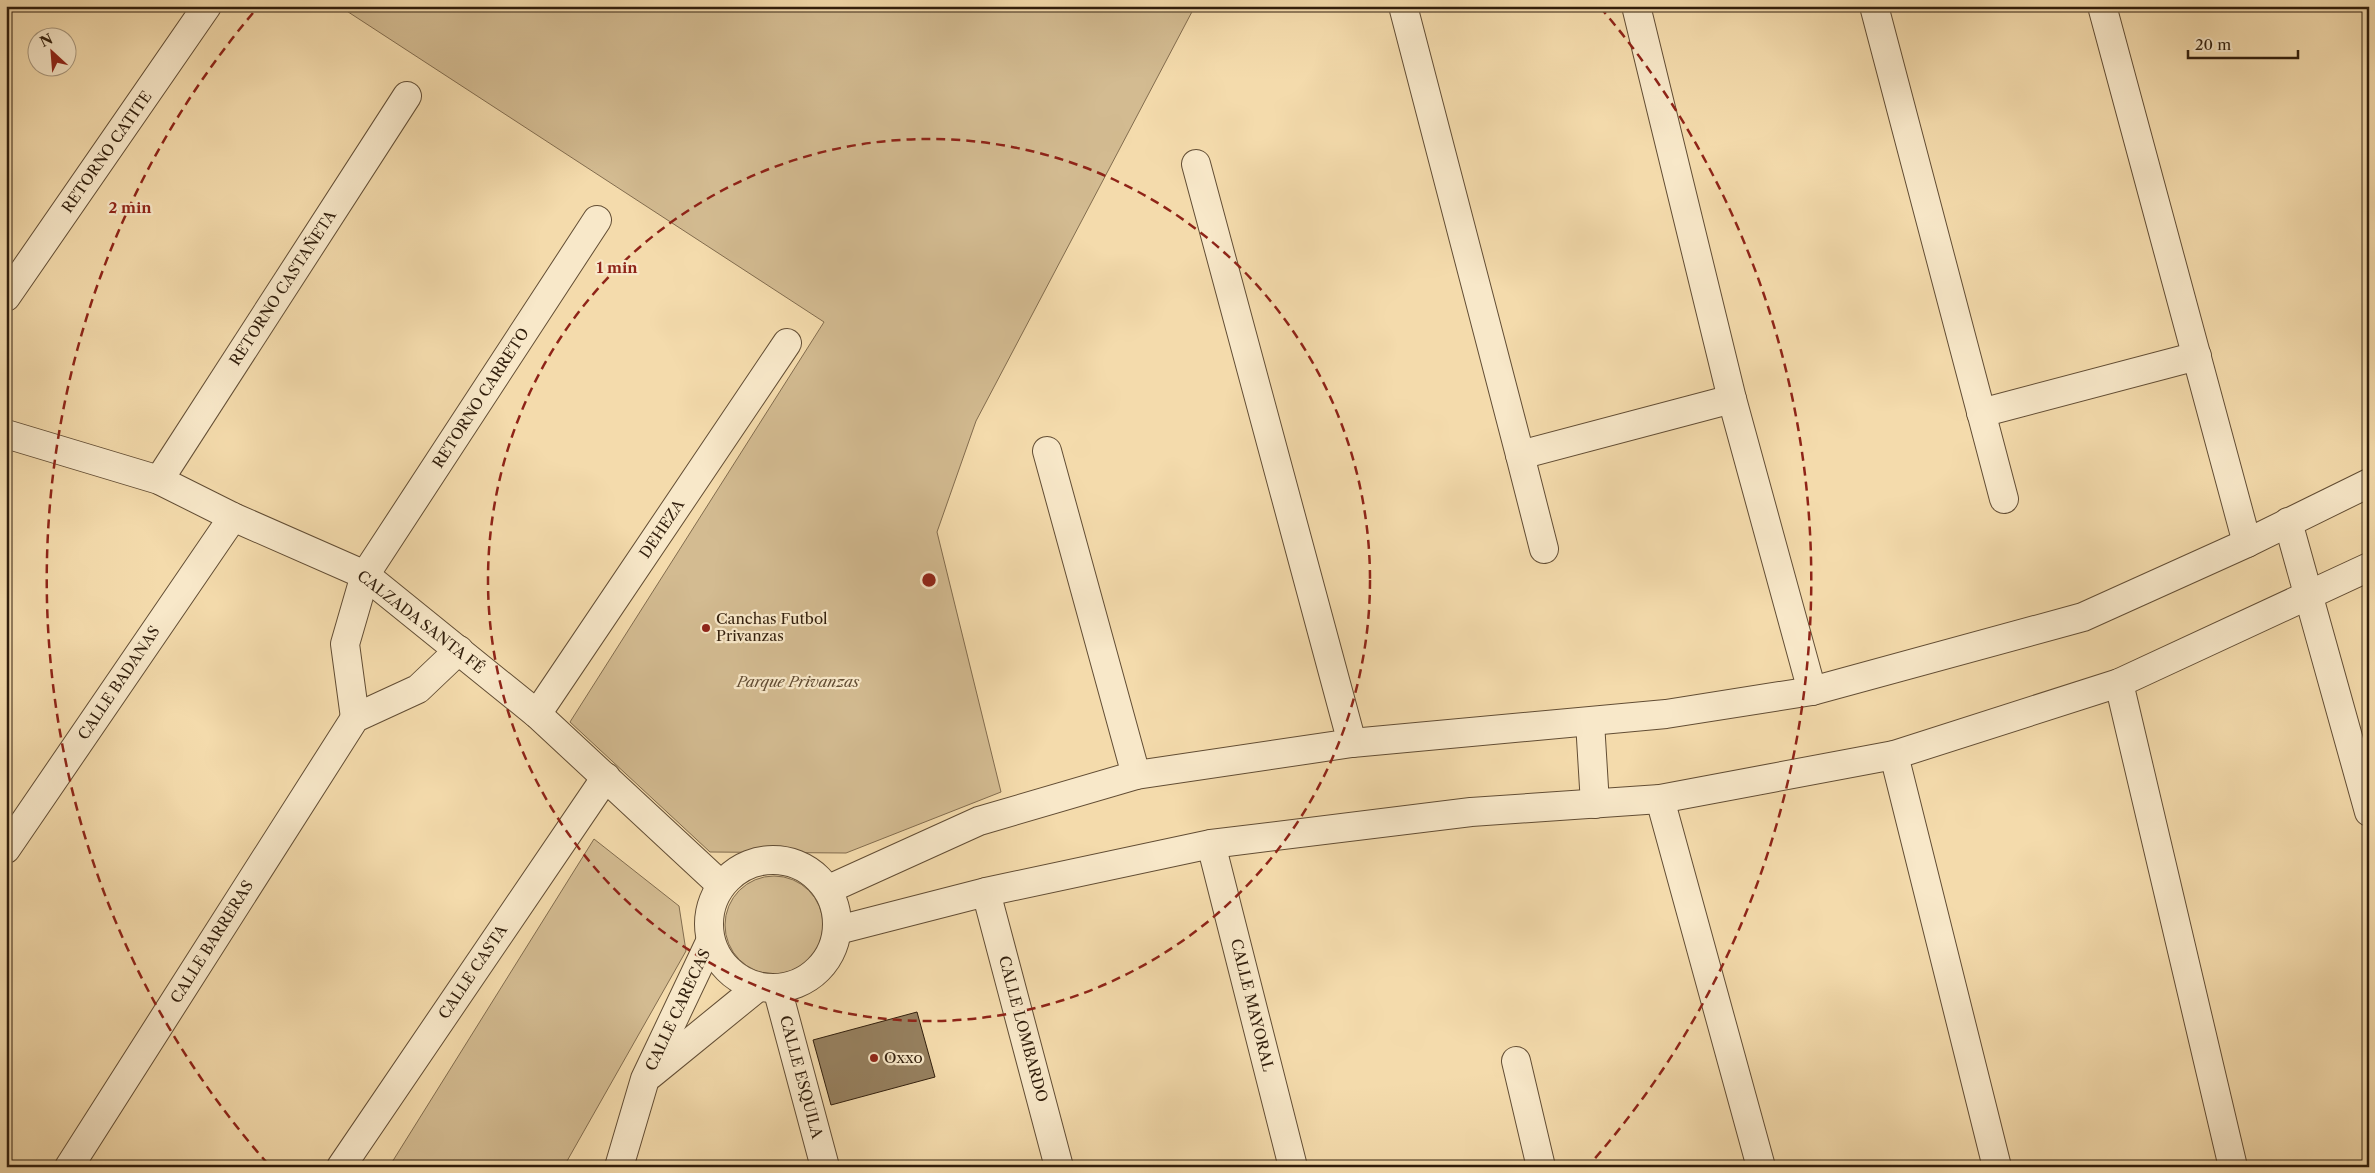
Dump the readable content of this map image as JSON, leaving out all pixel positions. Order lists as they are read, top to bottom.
{
  "streets": {
    "street": [
      "RETORNO CATITE",
      "RETORNO CASTAÑETA",
      "RETORNO CARRETO",
      "DEHEZA",
      "CALZADA SANTA FÉ",
      "CALLE BADANAS",
      "CALLE BARRERAS",
      "CALLE CASTA",
      "CALLE MAYORAL",
      "CALLE CARECAS",
      "CALLE LOMBARDO",
      "CALLE ESQUILA"
    ]
  },
  "crossings": [
    ["RETORNO CASTAÑETA", "CALZADA SANTA FÉ"],
    ["RETORNO CARRETO", "CALZADA SANTA FÉ"],
    ["DEHEZA", "CALZADA SANTA FÉ"],
    ["CALZADA SANTA FÉ", "CALLE BADANAS"],
    ["CALZADA SANTA FÉ", "CALLE CASTA"],
    ["CALZADA SANTA FÉ", "CALLE CARECAS"],
    ["CALZADA SANTA FÉ", "CALLE ESQUILA"],
    ["CALLE CARECAS", "CALLE ESQUILA"]
  ],
  "parks": ["Parque Privanzas"],
  "places": ["Canchas Futbol Privanzas", "Oxxo"],
  "scale_bar": "20 m",
  "north": "top left",
  "rings": ["2 min", "1 min"]
}
